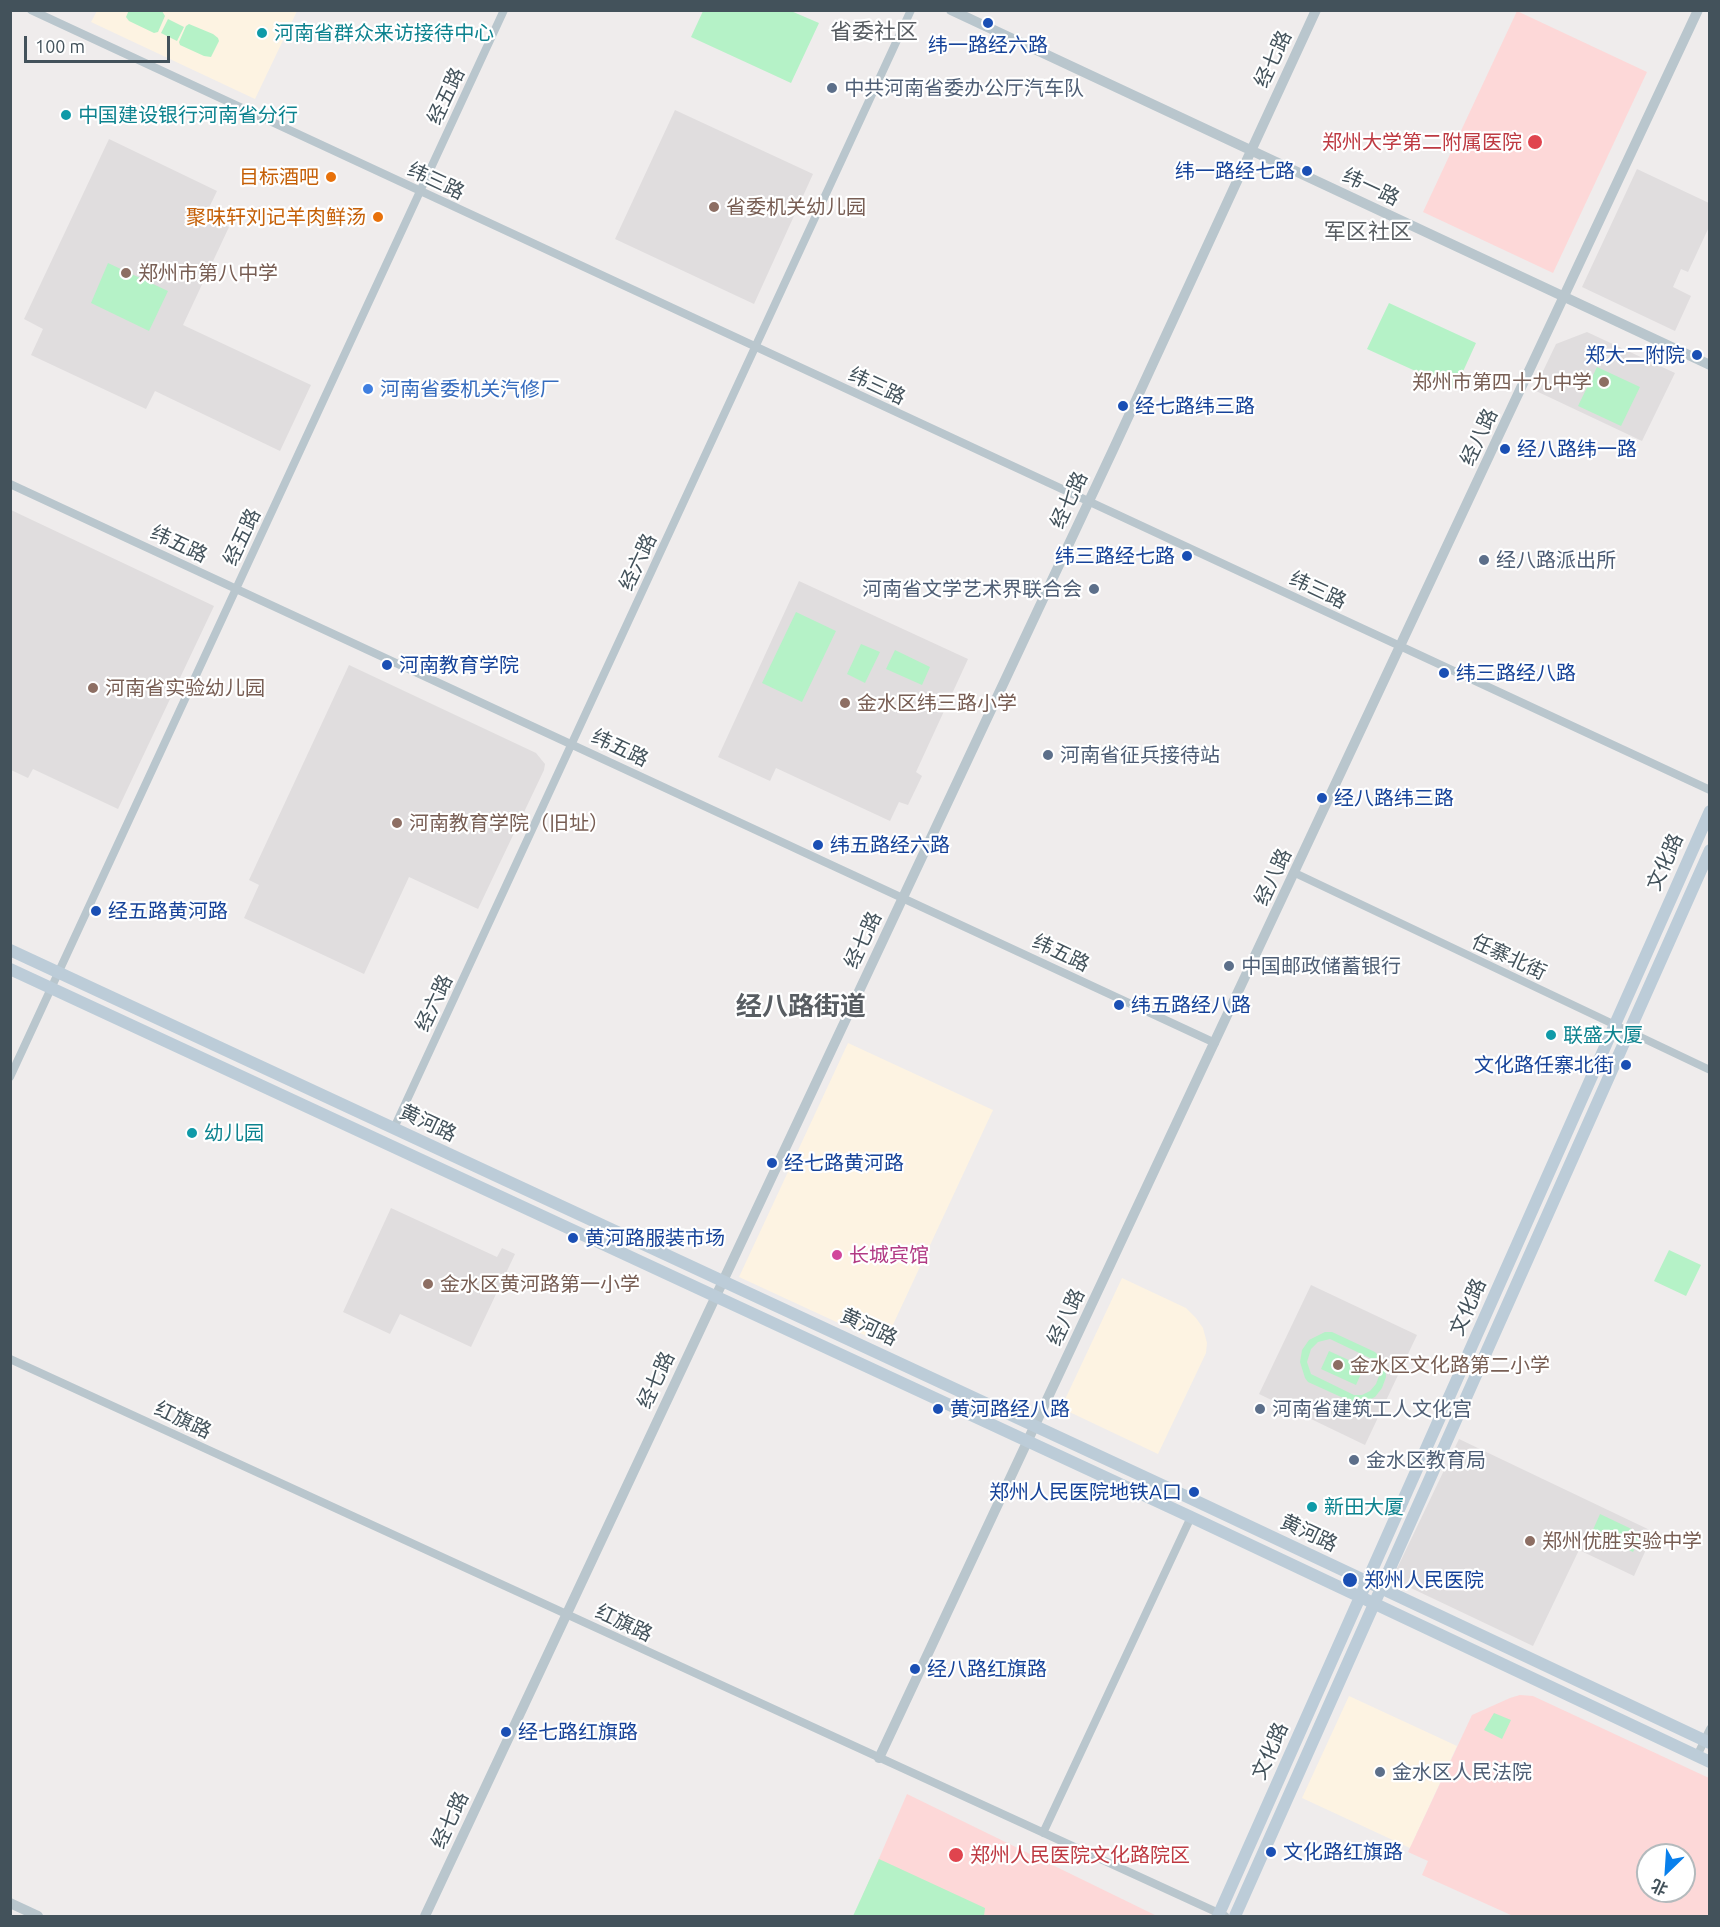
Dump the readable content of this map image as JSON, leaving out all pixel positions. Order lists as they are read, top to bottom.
{
  "streets": {
    "main road": ["文化路", "黄河路"],
    "street": [
      "经七路",
      "经五路",
      "纬三路",
      "纬一路",
      "经八路",
      "纬五路",
      "经六路",
      "任寨北街",
      "红旗路"
    ]
  },
  "crossings": [
    ["经七路", "纬三路"],
    ["经七路", "纬一路"],
    ["经七路", "纬五路"],
    ["经七路", "黄河路"],
    ["经七路", "红旗路"],
    ["经五路", "纬三路"],
    ["经五路", "纬五路"],
    ["经五路", "黄河路"],
    ["纬三路", "经八路"],
    ["纬三路", "经六路"],
    ["纬一路", "经八路"],
    ["经八路", "纬五路"],
    ["经八路", "任寨北街"],
    ["经八路", "黄河路"],
    ["经八路", "红旗路"],
    ["纬五路", "经六路"],
    ["经六路", "黄河路"],
    ["文化路", "任寨北街"],
    ["文化路", "黄河路"],
    ["文化路", "红旗路"]
  ],
  "districts": ["省委社区", "军区社区", "经八路街道"],
  "places": [
    "纬一路经六路",
    "河南省群众来访接待中心",
    "中共河南省委办公厅汽车队",
    "中国建设银行河南省分行",
    "郑州大学第二附属医院",
    "纬一路经七路",
    "目标酒吧",
    "省委机关幼儿园",
    "聚味轩刘记羊肉鲜汤",
    "郑州市第八中学",
    "郑大二附院",
    "郑州市第四十九中学",
    "河南省委机关汽修厂",
    "经七路纬三路",
    "经八路纬一路",
    "纬三路经七路",
    "经八路派出所",
    "河南省文学艺术界联合会",
    "河南教育学院",
    "纬三路经八路",
    "河南省实验幼儿园",
    "金水区纬三路小学",
    "河南省征兵接待站",
    "经八路纬三路",
    "河南教育学院（旧址）",
    "纬五路经六路",
    "经五路黄河路",
    "中国邮政储蓄银行",
    "纬五路经八路",
    "联盛大厦",
    "文化路任寨北街",
    "幼儿园",
    "经七路黄河路",
    "黄河路服装市场",
    "长城宾馆",
    "金水区黄河路第一小学",
    "金水区文化路第二小学",
    "黄河路经八路",
    "河南省建筑工人文化宫",
    "金水区教育局",
    "郑州人民医院地铁A口",
    "新田大厦",
    "郑州优胜实验中学",
    "郑州人民医院",
    "经八路红旗路",
    "经七路红旗路",
    "金水区人民法院",
    "文化路红旗路",
    "郑州人民医院文化路院区"
  ],
  "scale_bar": "100 m",
  "north": "bottom left"
}
